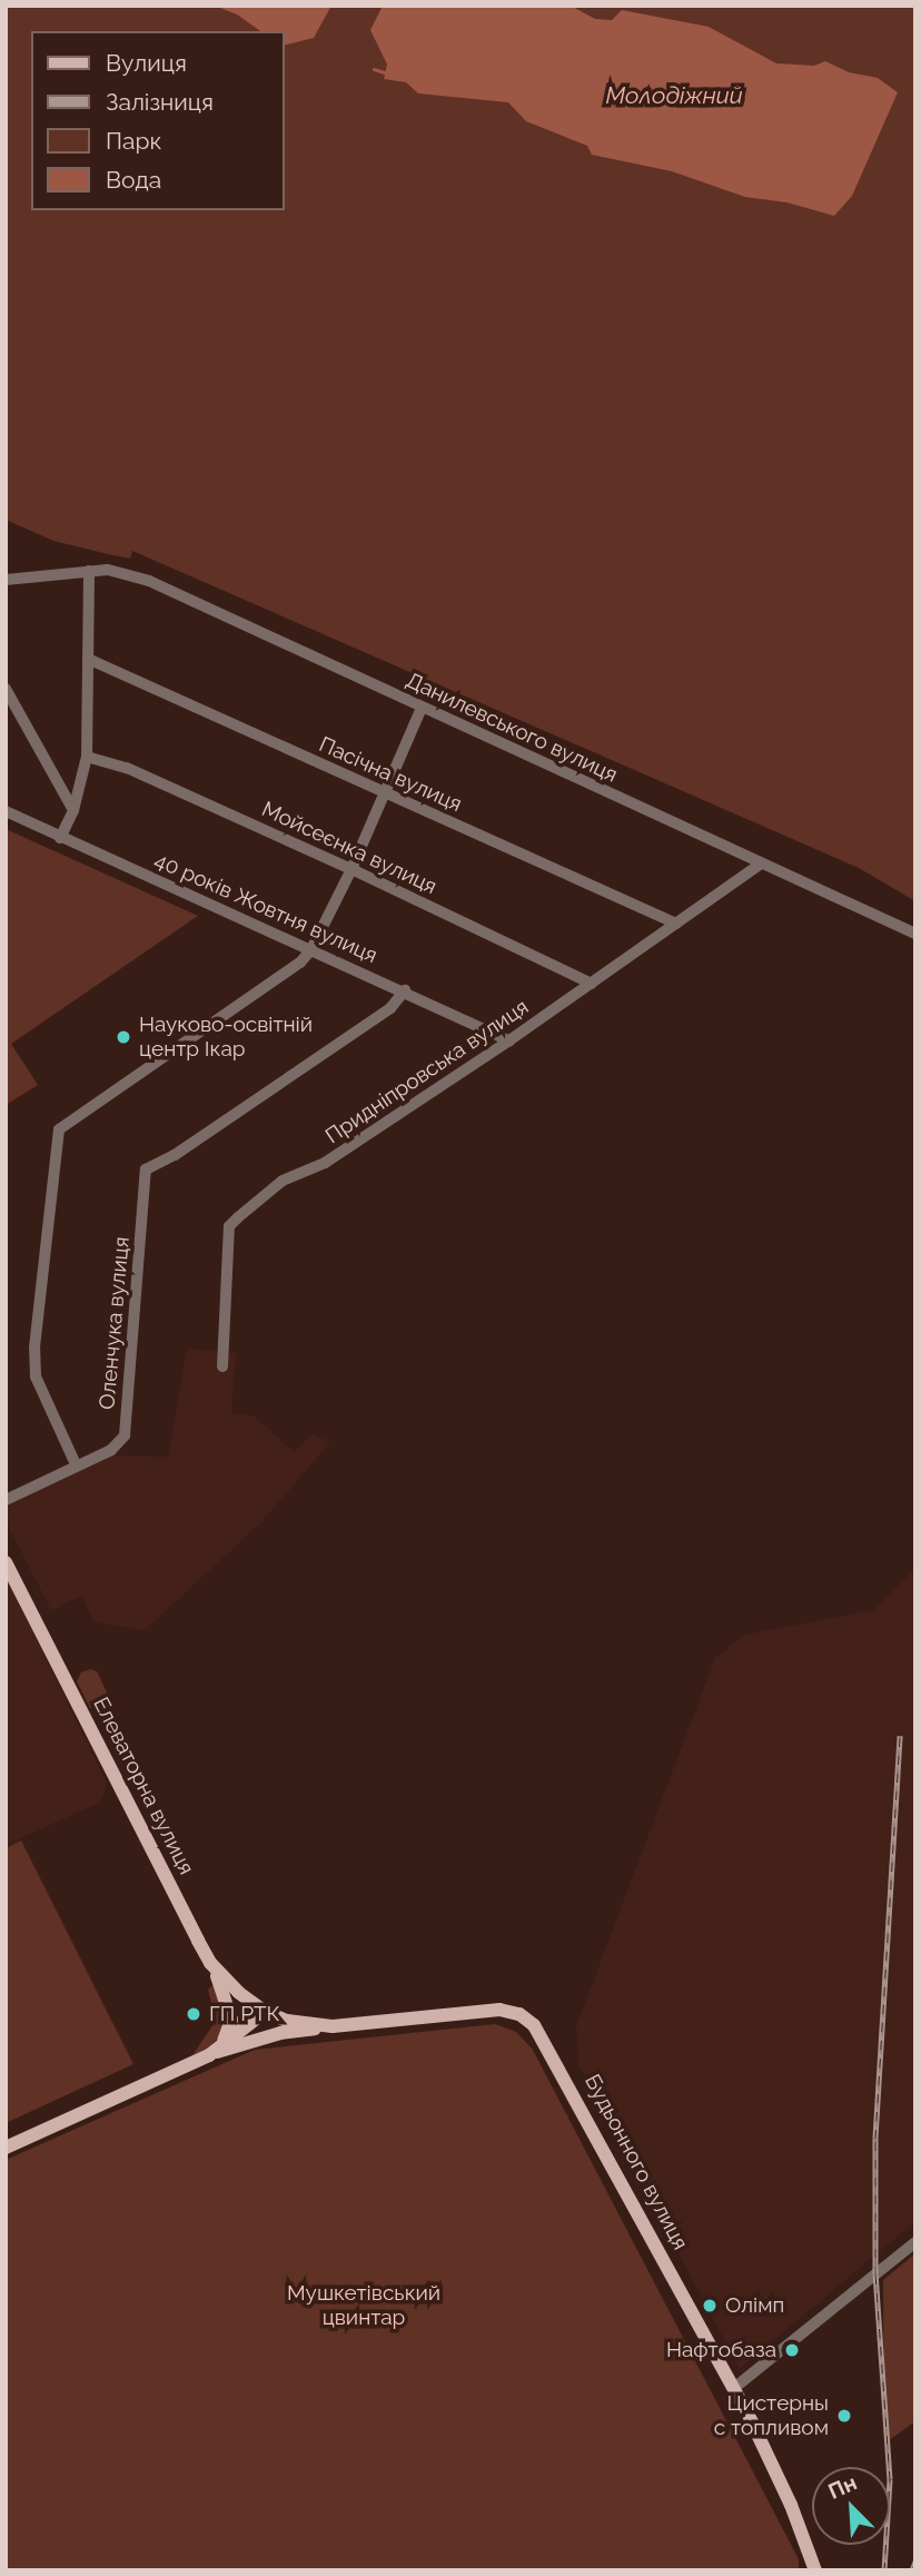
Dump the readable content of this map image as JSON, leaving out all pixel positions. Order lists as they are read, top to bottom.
{
  "streets": {
    "main road": ["Елеваторна вулиця", "Будьонного вулиця"],
    "street": [
      "Данилевського вулиця",
      "Пасічна вулиця",
      "Мойсеєнка вулиця",
      "40 років Жовтня вулиця",
      "Придніпровська вулиця",
      "Оленчука вулиця"
    ]
  },
  "crossings": [
    ["Данилевського вулиця", "Придніпровська вулиця"],
    ["Пасічна вулиця", "Придніпровська вулиця"],
    ["Мойсеєнка вулиця", "Придніпровська вулиця"],
    ["40 років Жовтня вулиця", "Придніпровська вулиця"],
    ["40 років Жовтня вулиця", "Оленчука вулиця"],
    ["Елеваторна вулиця", "Будьонного вулиця"]
  ],
  "water": ["Молодіжний"],
  "parks": ["Мушкетівський цвинтар"],
  "places": [
    "Науково-освітній центр Ікар",
    "ГП РТК",
    "Олімп",
    "Нафтобаза",
    "Цистерны с топливом"
  ],
  "legend": [
    "Вулиця",
    "Залізниця",
    "Парк",
    "Вода"
  ],
  "north": "top left"
}
